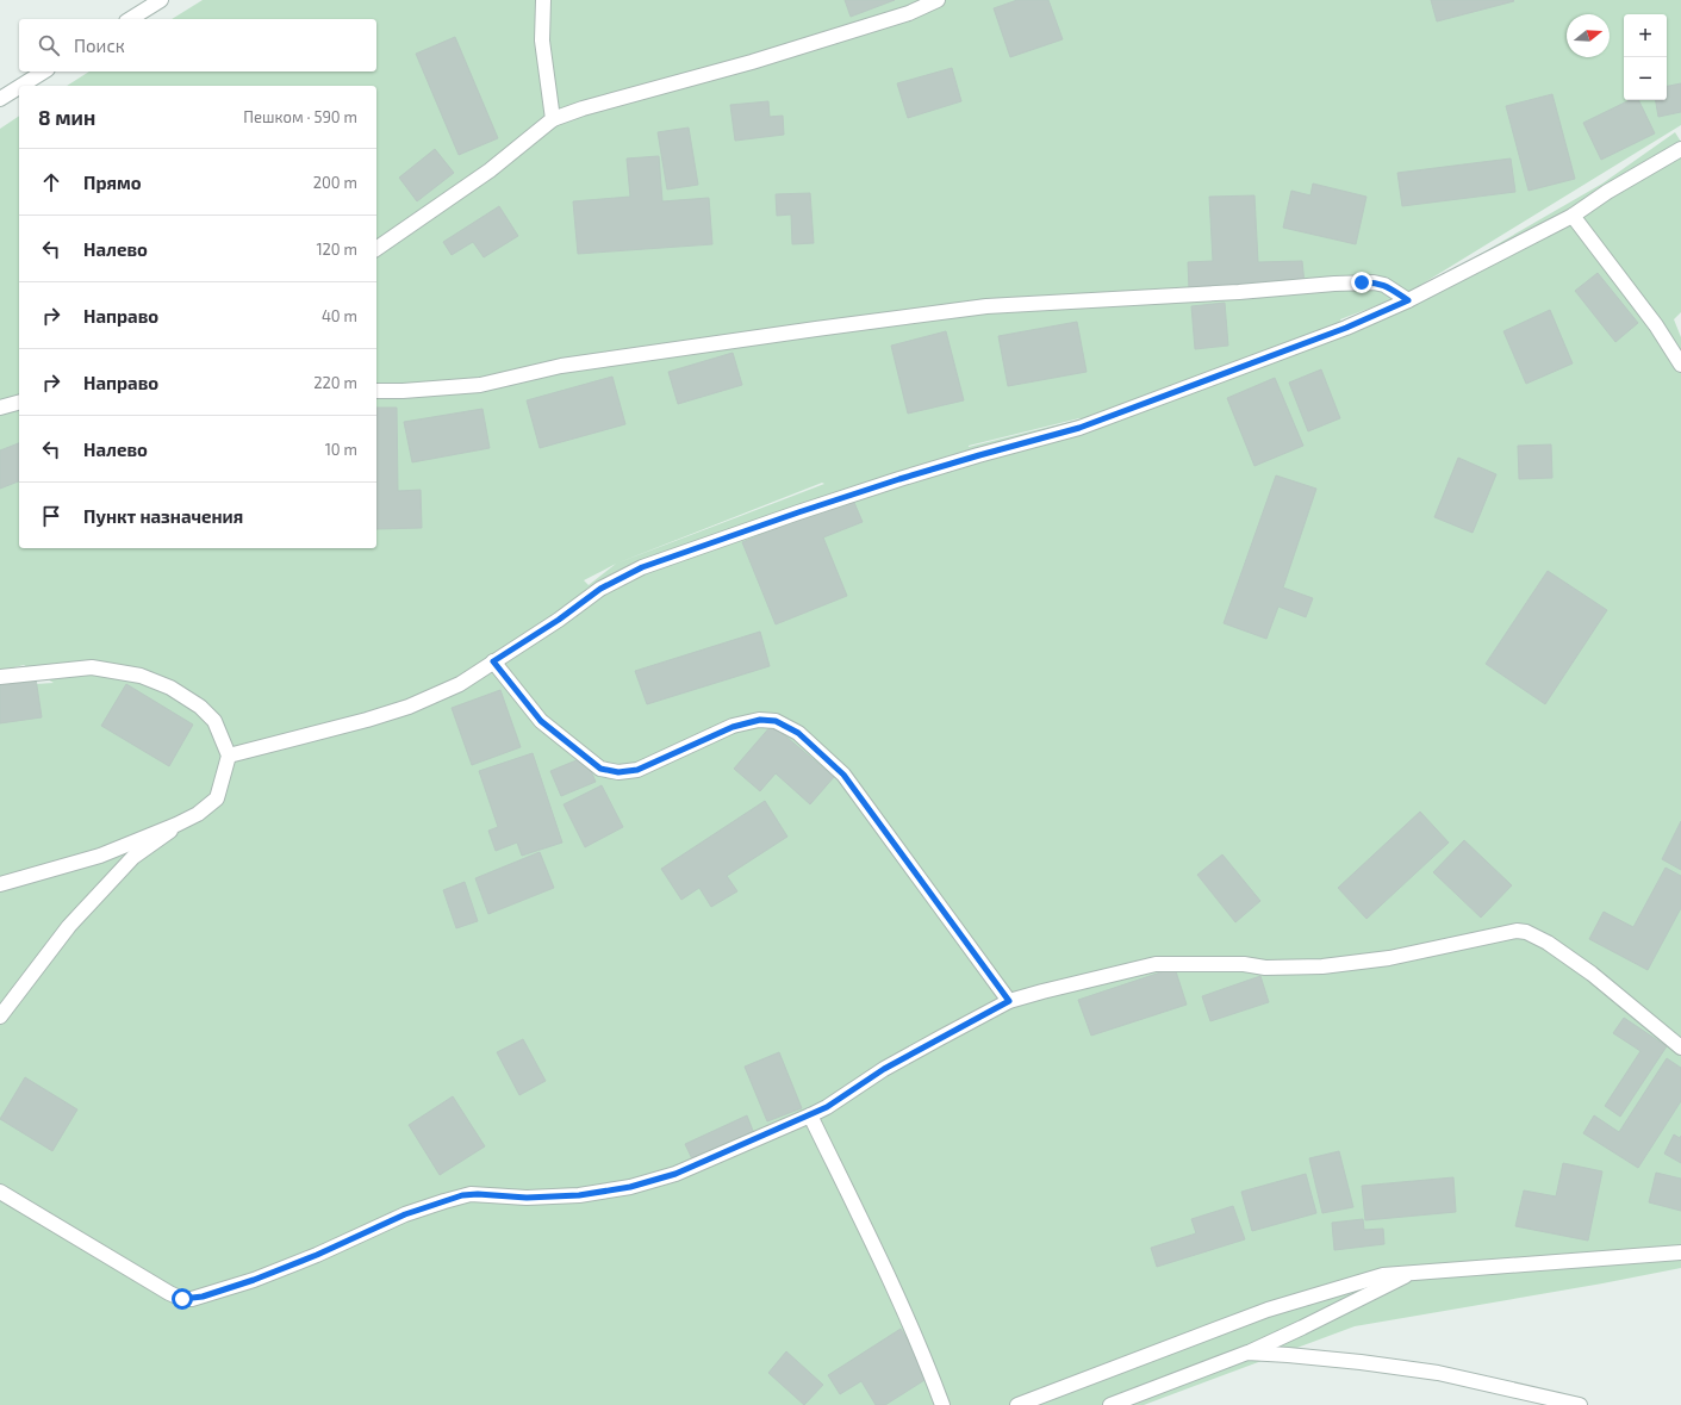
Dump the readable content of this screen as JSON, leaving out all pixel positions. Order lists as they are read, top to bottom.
{
  "north": "right",
  "page": {
    "map_buttons": ["+", "−"],
    "search": "Поиск",
    "heading": ["8 мин", "Пешком · 590 m"],
    "list": [
      ["Прямо", "200 m"],
      ["Налево", "120 m"],
      ["Направо", "40 m"],
      ["Направо", "220 m"],
      ["Налево", "10 m"],
      "Пункт назначения"
    ]
  }
}
